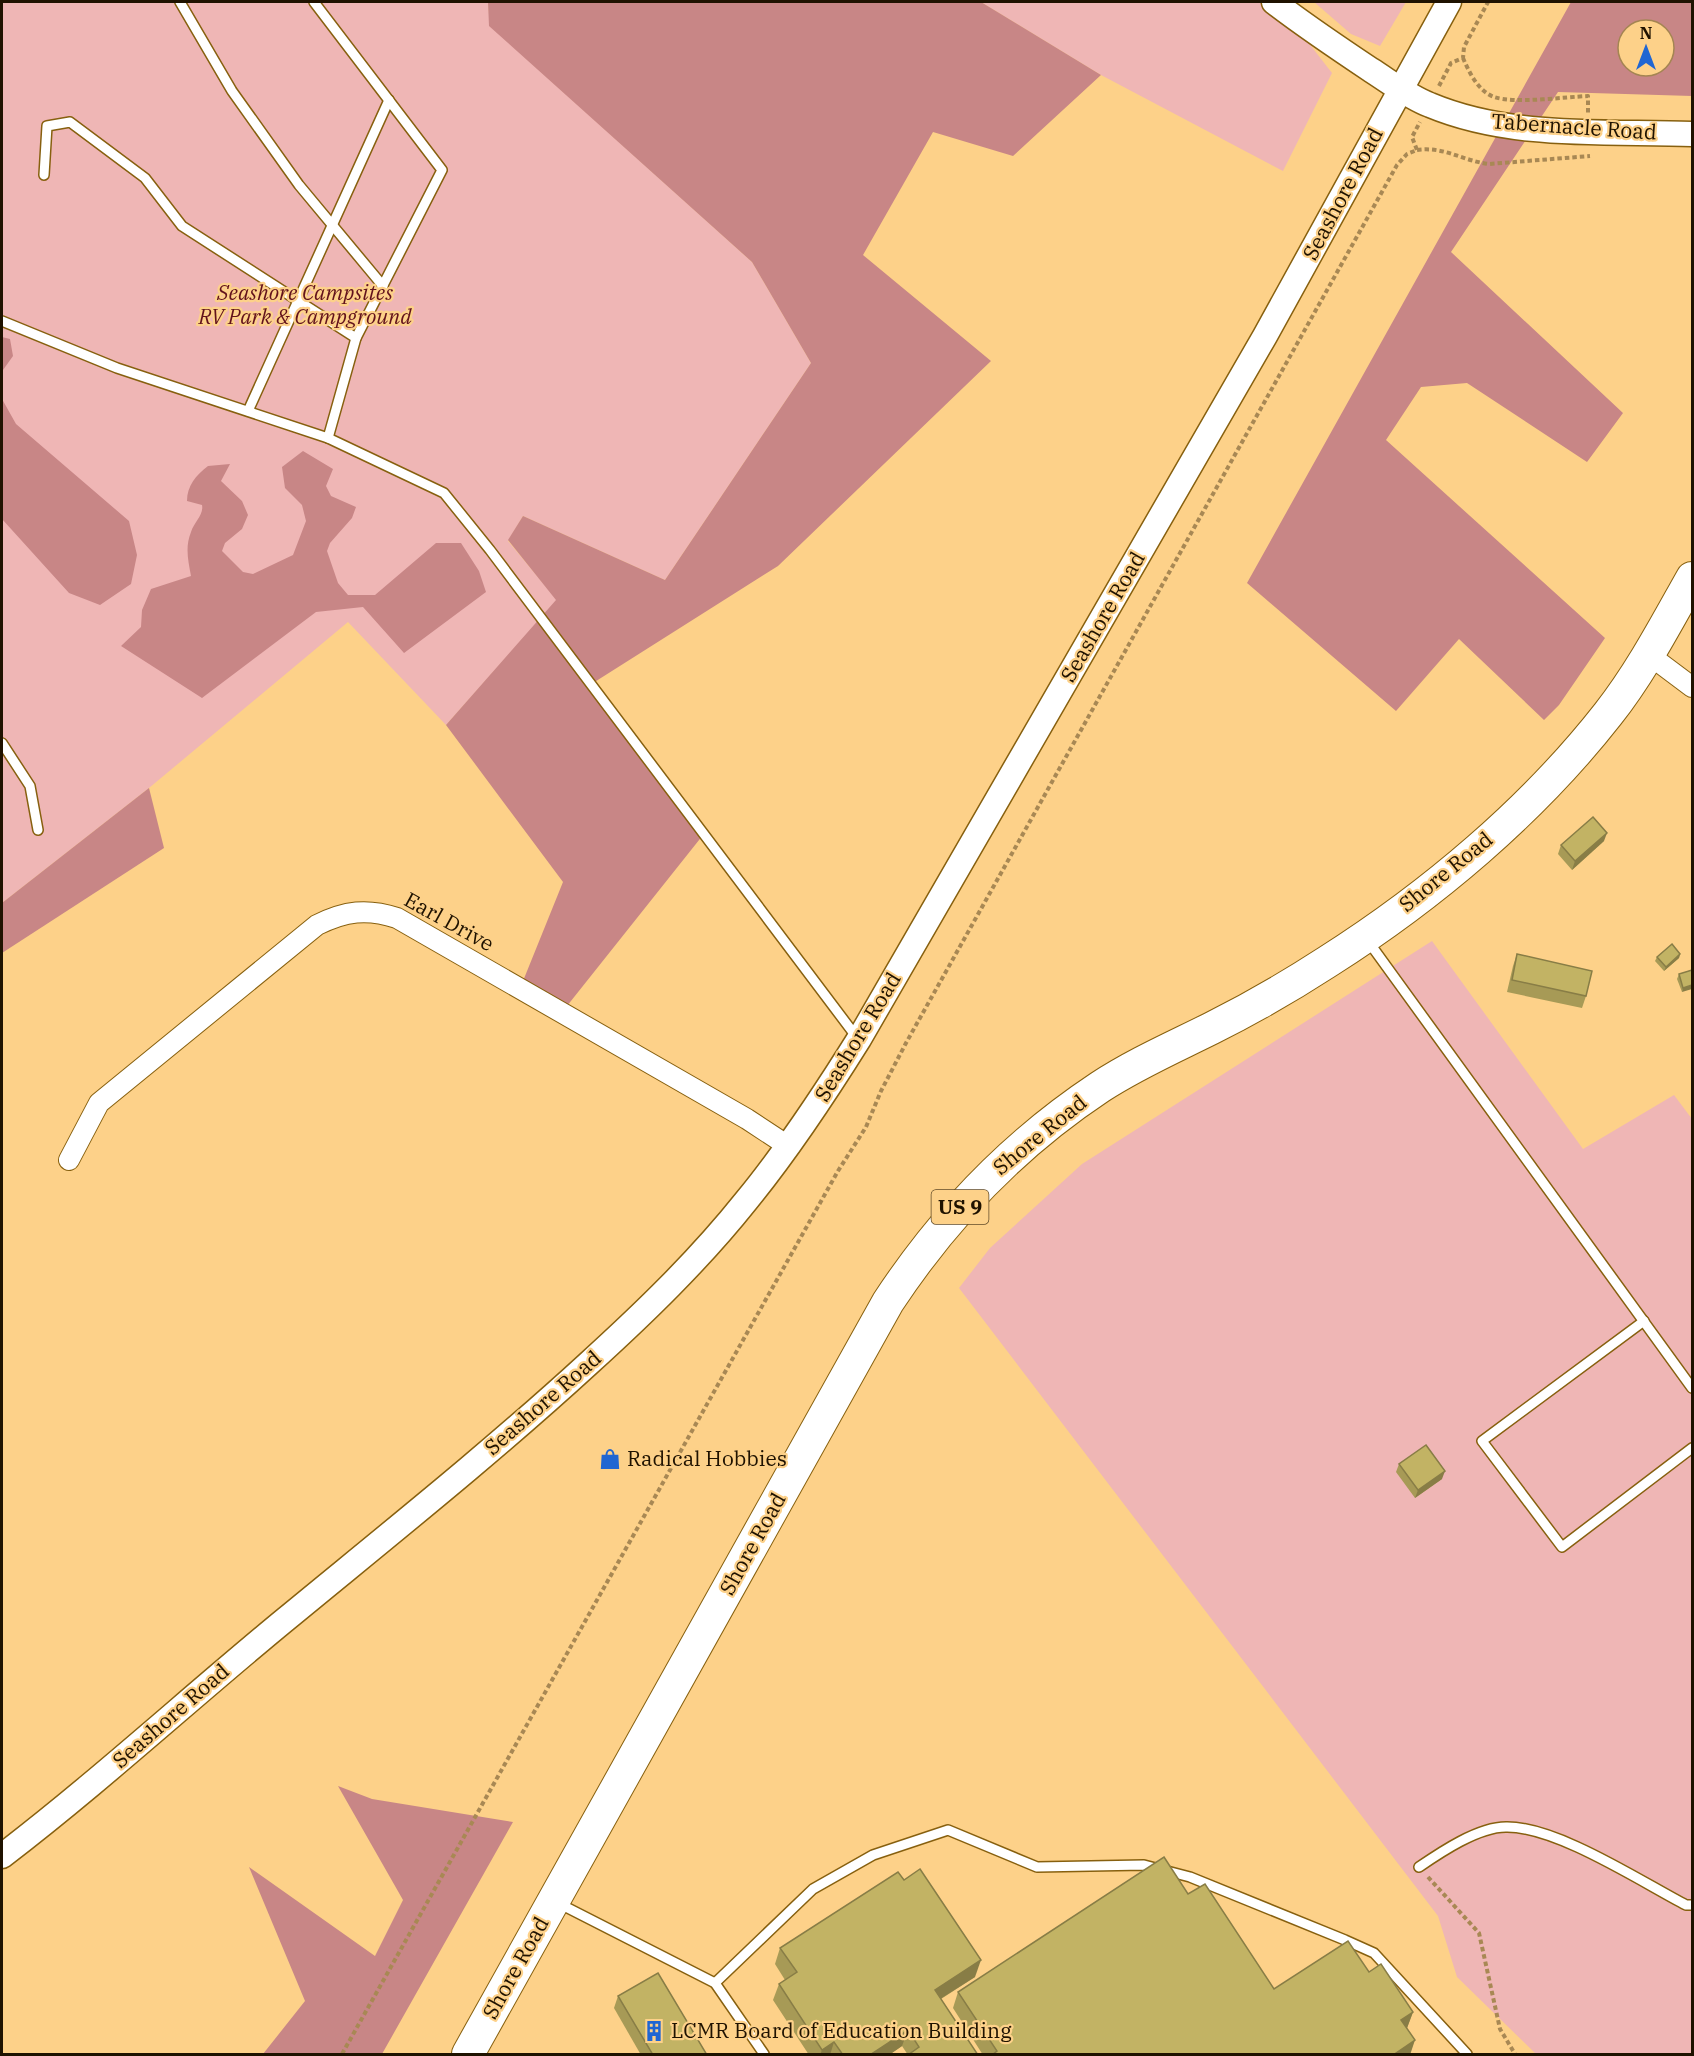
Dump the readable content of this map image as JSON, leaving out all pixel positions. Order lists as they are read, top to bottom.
{
  "streets": {
    "main road": ["Shore Road", "US 9"],
    "street": ["Tabernacle Road", "Seashore Road", "Earl Drive"]
  },
  "crossings": [
    ["Tabernacle Road", "Seashore Road"],
    ["Seashore Road", "Earl Drive"]
  ],
  "parks": ["Seashore Campsites RV Park & Campground"],
  "places": {
    "shop": ["Radical Hobbies"],
    "building": ["LCMR Board of Education Building"]
  },
  "north": "top"
}
